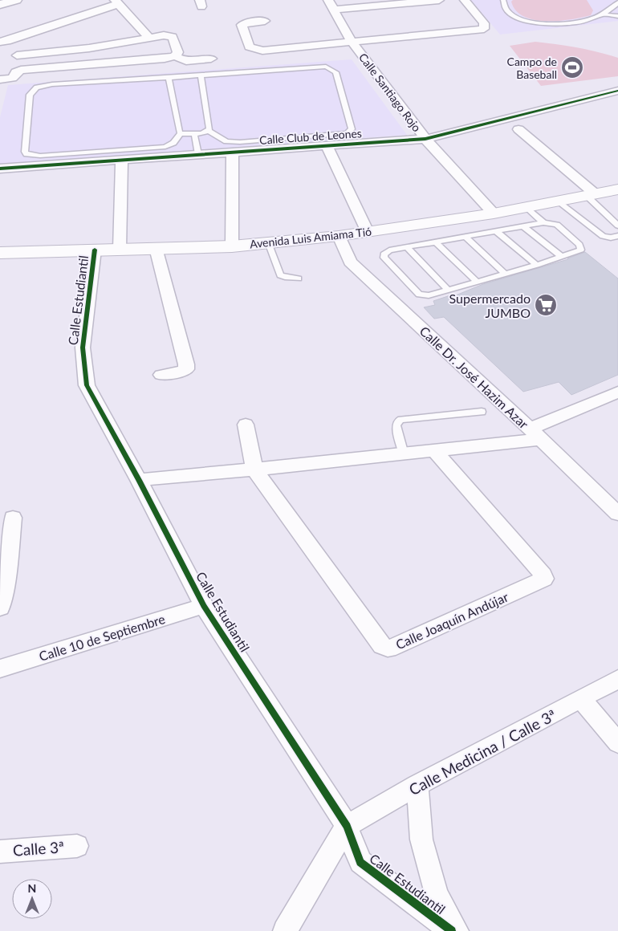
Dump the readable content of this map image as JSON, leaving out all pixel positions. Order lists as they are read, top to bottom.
{
  "streets": {
    "main road": ["Avenida Luis Amiama Tió"],
    "street": [
      "Calle Santiago Rojo",
      "Calle Club de Leones",
      "Calle Estudiantil",
      "Calle Dr. José Hazim Azar",
      "Calle Joaquín Andújar",
      "Calle 10 de Septiembre",
      "Calle Medicina / Calle 3ª",
      "Calle 3ª"
    ]
  },
  "crossings": [
    ["Calle Santiago Rojo", "Calle Club de Leones"],
    ["Calle Santiago Rojo", "Avenida Luis Amiama Tió"],
    ["Avenida Luis Amiama Tió", "Calle Estudiantil"],
    ["Avenida Luis Amiama Tió", "Calle Dr. José Hazim Azar"],
    ["Calle Estudiantil", "Calle 10 de Septiembre"],
    ["Calle Estudiantil", "Calle Medicina / Calle 3ª"]
  ],
  "places": {
    "sports": ["Campo de Baseball"],
    "supermarket": ["Supermercado JUMBO"]
  },
  "north": "top"
}
